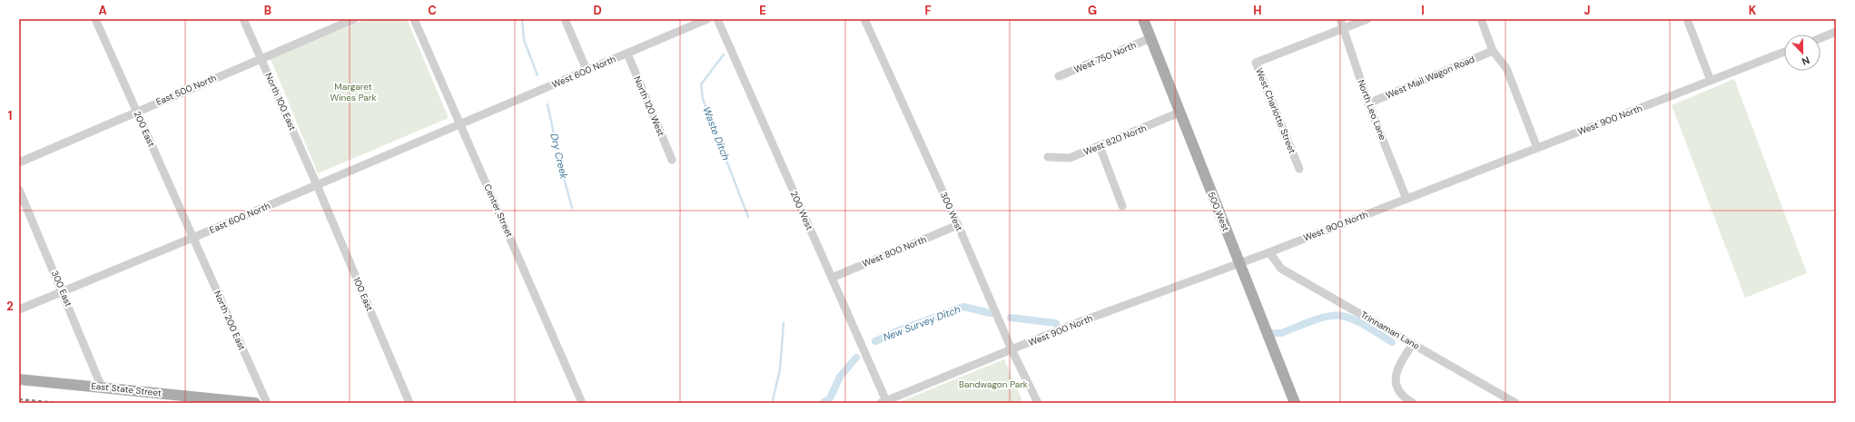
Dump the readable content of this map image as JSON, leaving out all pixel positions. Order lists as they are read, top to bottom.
{
  "streets": {
    "main road": ["500 West", "East State Street"],
    "street": [
      "West 750 North",
      "West 600 North",
      "West Mail Wagon Road",
      "East 500 North",
      "North 100 East",
      "North 120 West",
      "North Leo Lane",
      "West Charlotte Street",
      "West 900 North",
      "200 East",
      "West 820 North",
      "Center Street",
      "200 West",
      "300 West",
      "East 600 North",
      "West 800 North",
      "300 East",
      "100 East",
      "North 200 East",
      "Trinnaman Lane"
    ]
  },
  "crossings": [
    ["West 750 North", "500 West"],
    ["West 600 North", "North 120 West"],
    ["West 600 North", "Center Street"],
    ["West 600 North", "East 600 North"],
    ["West Mail Wagon Road", "North Leo Lane"],
    ["East 500 North", "North 100 East"],
    ["East 500 North", "200 East"],
    ["North 100 East", "East 600 North"],
    ["North 100 East", "100 East"],
    ["North Leo Lane", "West Charlotte Street"],
    ["North Leo Lane", "West 900 North"],
    ["West 900 North", "200 West"],
    ["West 900 North", "300 West"],
    ["West 900 North", "500 West"],
    ["West 900 North", "Trinnaman Lane"],
    ["200 East", "East 600 North"],
    ["200 East", "North 200 East"],
    ["West 820 North", "500 West"],
    ["Center Street", "East 600 North"],
    ["200 West", "West 800 North"],
    ["300 West", "West 800 North"],
    ["East 600 North", "300 East"],
    ["East 600 North", "100 East"],
    ["East 600 North", "North 200 East"],
    ["300 East", "East State Street"]
  ],
  "water": ["Waste Ditch", "Dry Creek", "New Survey Ditch"],
  "parks": ["Margaret Wines Park", "Bandwagon Park"],
  "north": "bottom",
  "grid": {
    "columns": [
      "A",
      "B",
      "C",
      "D",
      "E",
      "F",
      "G",
      "H",
      "I",
      "J",
      "K"
    ],
    "rows": ["1", "2"]
  }
}
